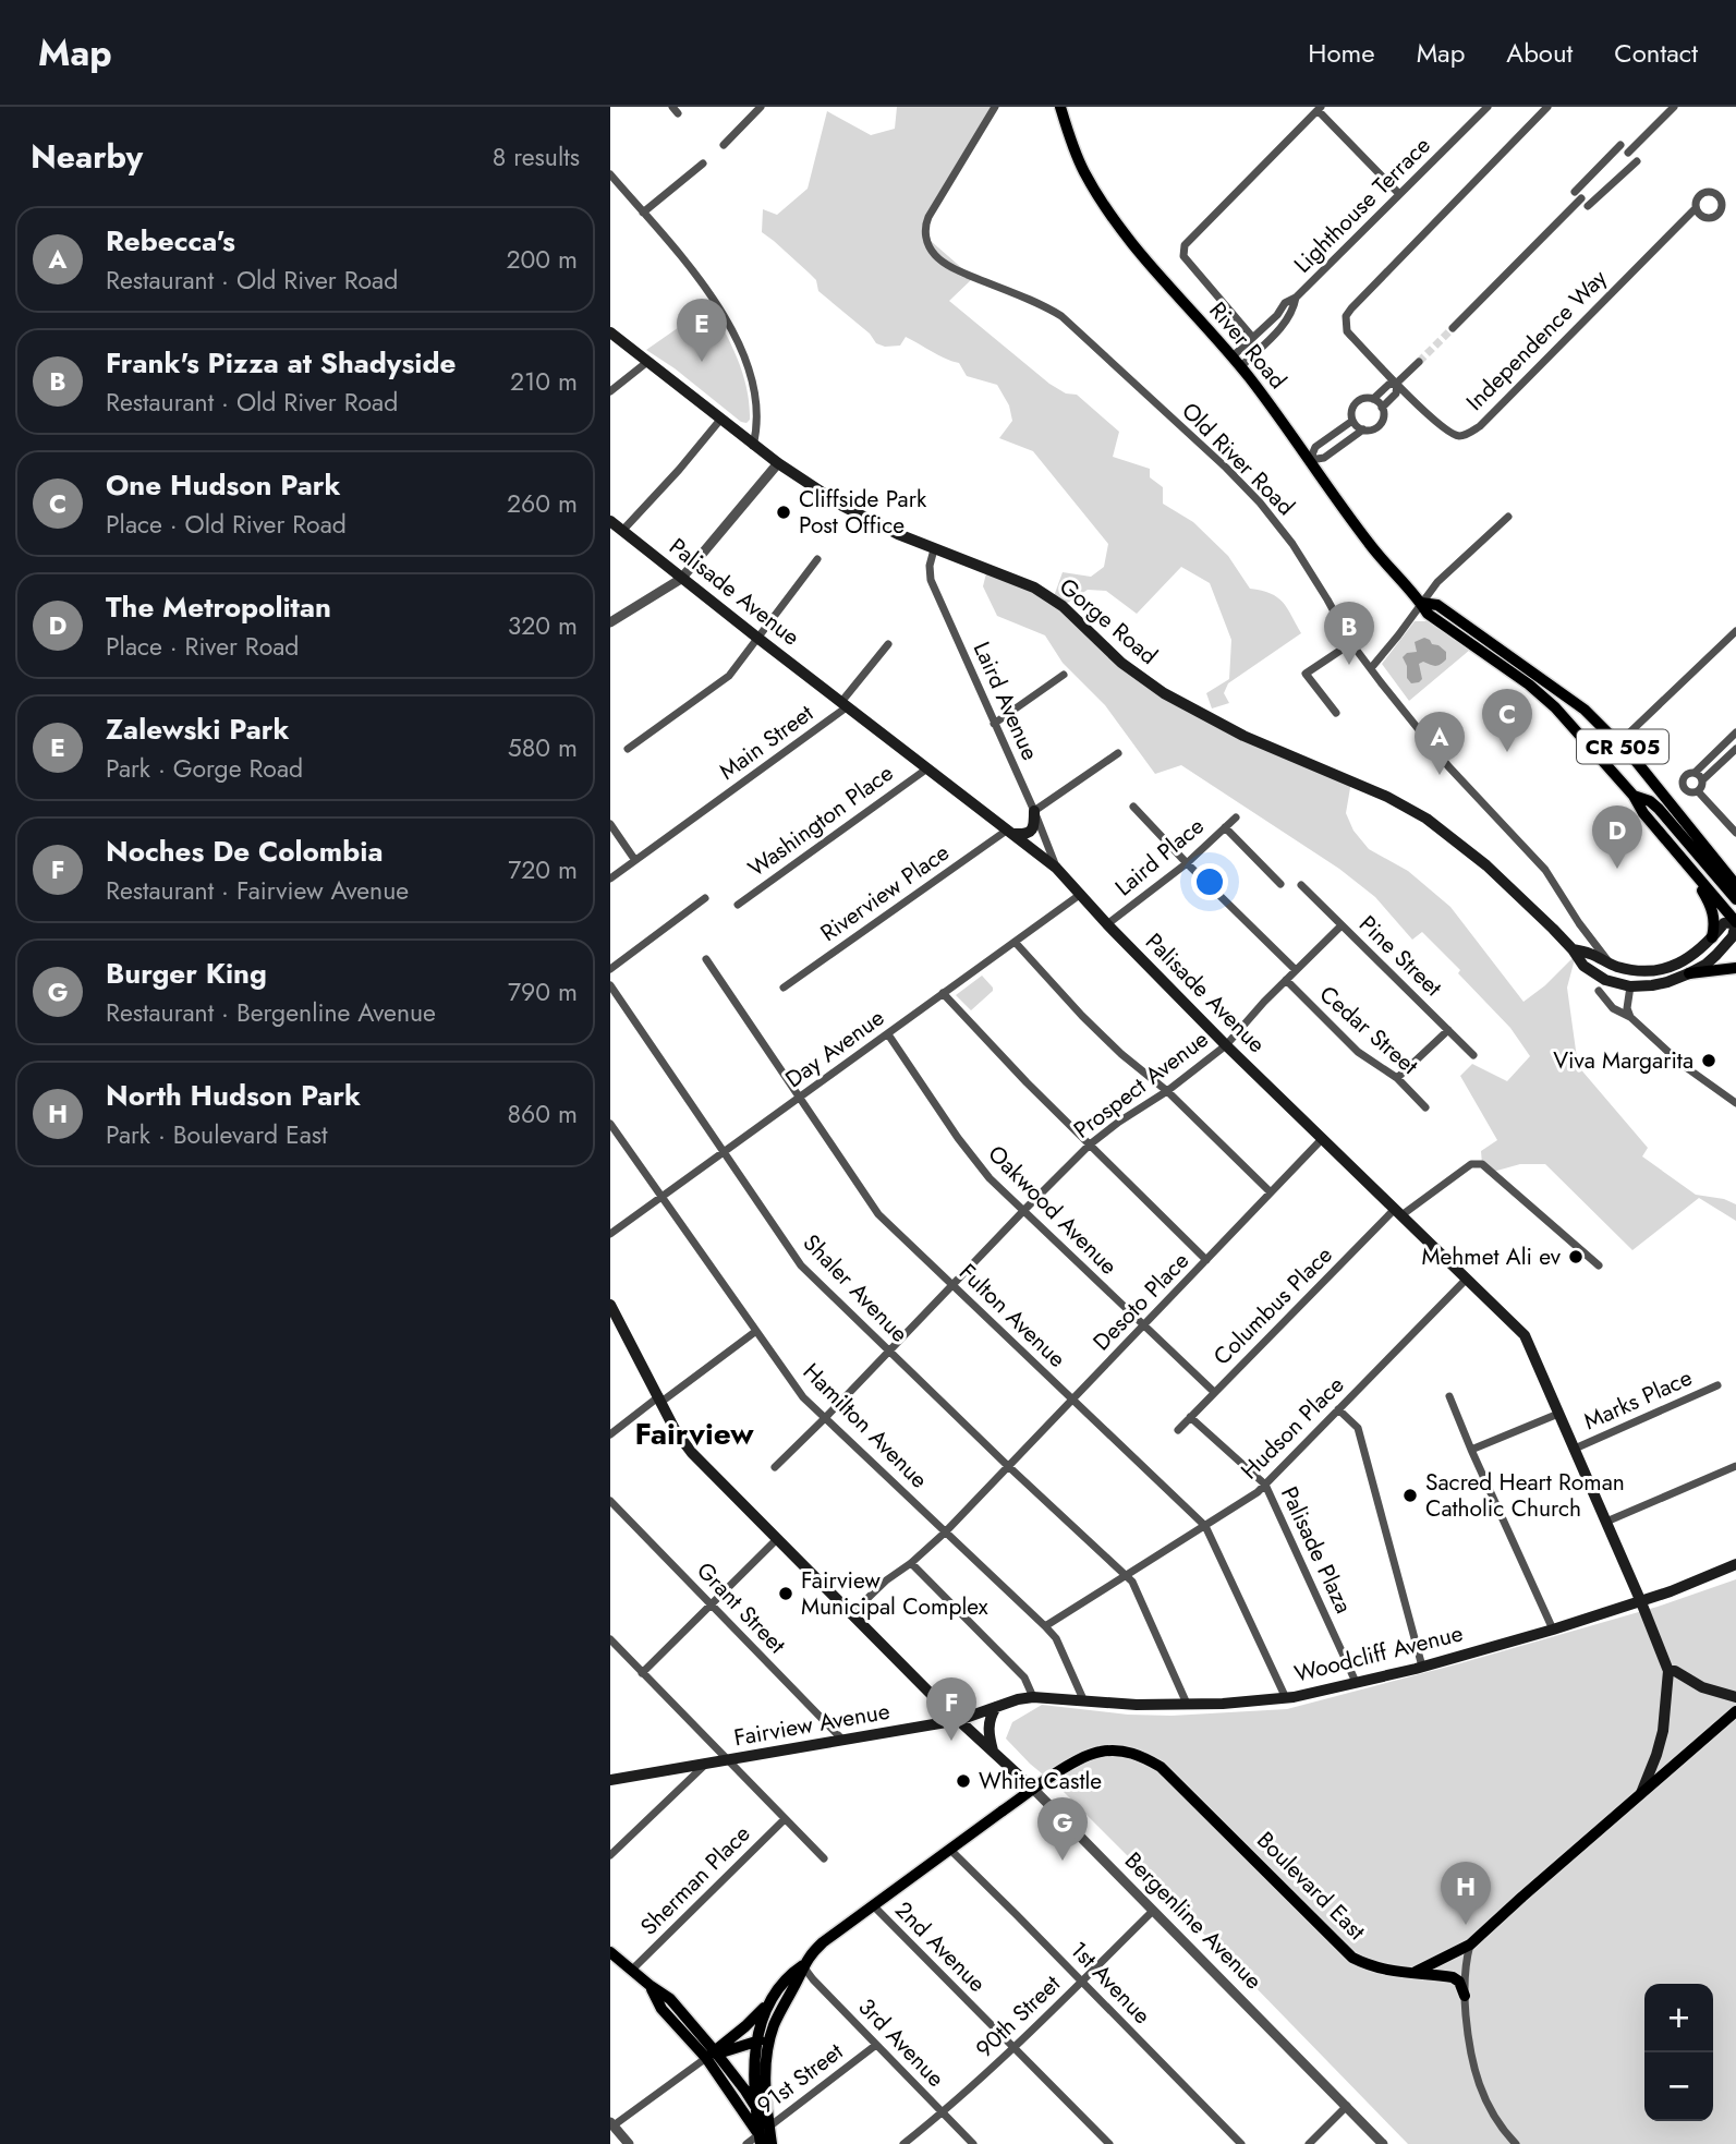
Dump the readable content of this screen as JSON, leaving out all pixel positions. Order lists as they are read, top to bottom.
{
  "streets": {
    "main road": [
      "River Road",
      "Palisade Avenue",
      "Gorge Road",
      "CR 505",
      "Woodcliff Avenue",
      "Fairview Avenue",
      "Boulevard East",
      "Bergenline Avenue"
    ],
    "street": [
      "Lighthouse Terrace",
      "Independence Way",
      "Old River Road",
      "Laird Avenue",
      "Main Street",
      "Washington Place",
      "Laird Place",
      "Riverview Place",
      "Pine Street",
      "Cedar Street",
      "Day Avenue",
      "Prospect Avenue",
      "Oakwood Avenue",
      "Shaler Avenue",
      "Desoto Place",
      "Columbus Place",
      "Fulton Avenue",
      "Marks Place",
      "Hamilton Avenue",
      "Hudson Place",
      "Palisade Plaza",
      "Grant Street",
      "Sherman Place",
      "2nd Avenue",
      "1st Avenue",
      "90th Street",
      "3rd Avenue",
      "91st Street"
    ]
  },
  "crossings": [
    ["Lighthouse Terrace", "River Road"],
    ["River Road", "Gorge Road"],
    ["Old River Road", "Gorge Road"],
    ["Palisade Avenue", "Laird Avenue"],
    ["Palisade Avenue", "Main Street"],
    ["Palisade Avenue", "Washington Place"],
    ["Palisade Avenue", "Laird Place"],
    ["Palisade Avenue", "Riverview Place"],
    ["Palisade Avenue", "Day Avenue"],
    ["Palisade Avenue", "Prospect Avenue"],
    ["Palisade Avenue", "Desoto Place"],
    ["Palisade Avenue", "Columbus Place"],
    ["Palisade Avenue", "Marks Place"],
    ["Palisade Avenue", "Hudson Place"],
    ["Palisade Avenue", "Woodcliff Avenue"],
    ["Gorge Road", "Laird Avenue"],
    ["Laird Place", "Cedar Street"],
    ["Pine Street", "Prospect Avenue"],
    ["Cedar Street", "Prospect Avenue"],
    ["Day Avenue", "Oakwood Avenue"],
    ["Day Avenue", "Shaler Avenue"],
    ["Day Avenue", "Fulton Avenue"],
    ["Day Avenue", "Hamilton Avenue"],
    ["Prospect Avenue", "Oakwood Avenue"],
    ["Prospect Avenue", "Shaler Avenue"],
    ["Prospect Avenue", "Fulton Avenue"],
    ["Prospect Avenue", "Hamilton Avenue"],
    ["Oakwood Avenue", "Desoto Place"],
    ["Oakwood Avenue", "Columbus Place"],
    ["Shaler Avenue", "Desoto Place"],
    ["Shaler Avenue", "Hudson Place"],
    ["Shaler Avenue", "Woodcliff Avenue"],
    ["Desoto Place", "Fulton Avenue"],
    ["Desoto Place", "Hamilton Avenue"],
    ["Desoto Place", "Bergenline Avenue"],
    ["Columbus Place", "Palisade Plaza"],
    ["Fulton Avenue", "Hudson Place"],
    ["Fulton Avenue", "Woodcliff Avenue"],
    ["Hamilton Avenue", "Hudson Place"],
    ["Hamilton Avenue", "Woodcliff Avenue"],
    ["Hudson Place", "Palisade Plaza"],
    ["Palisade Plaza", "Woodcliff Avenue"],
    ["Grant Street", "Fairview Avenue"],
    ["Woodcliff Avenue", "Fairview Avenue"],
    ["Fairview Avenue", "Bergenline Avenue"],
    ["Boulevard East", "Bergenline Avenue"],
    ["Boulevard East", "2nd Avenue"],
    ["Boulevard East", "1st Avenue"],
    ["Boulevard East", "3rd Avenue"],
    ["Bergenline Avenue", "90th Street"],
    ["2nd Avenue", "90th Street"],
    ["1st Avenue", "90th Street"],
    ["90th Street", "3rd Avenue"],
    ["3rd Avenue", "91st Street"]
  ],
  "districts": ["Fairview"],
  "places": [
    "Cliffside Park Post Office",
    "Viva Margarita",
    "Mehmet Ali ev",
    "Sacred Heart Roman Catholic Church",
    "Fairview Municipal Complex",
    "White Castle"
  ],
  "page": {
    "header": "Map",
    "nav": [
      "Home",
      "Map",
      "About",
      "Contact"
    ],
    "heading": ["Nearby", "8 results"],
    "list": [
      {
        "mark": "A",
        "name": "Rebecca's",
        "note": "Restaurant · Old River Road",
        "value": "200 m"
      },
      {
        "mark": "B",
        "name": "Frank's Pizza at Shadyside",
        "note": "Restaurant · Old River Road",
        "value": "210 m"
      },
      {
        "mark": "C",
        "name": "One Hudson Park",
        "note": "Place · Old River Road",
        "value": "260 m"
      },
      {
        "mark": "D",
        "name": "The Metropolitan",
        "note": "Place · River Road",
        "value": "320 m"
      },
      {
        "mark": "E",
        "name": "Zalewski Park",
        "note": "Park · Gorge Road",
        "value": "580 m"
      },
      {
        "mark": "F",
        "name": "Noches De Colombia",
        "note": "Restaurant · Fairview Avenue",
        "value": "720 m"
      },
      {
        "mark": "G",
        "name": "Burger King",
        "note": "Restaurant · Bergenline Avenue",
        "value": "790 m"
      },
      {
        "mark": "H",
        "name": "North Hudson Park",
        "note": "Park · Boulevard East",
        "value": "860 m"
      }
    ],
    "pins": [
      "E",
      "B",
      "C",
      "A",
      "D",
      "F",
      "G",
      "H"
    ],
    "map_buttons": ["+", "−"]
  }
}
